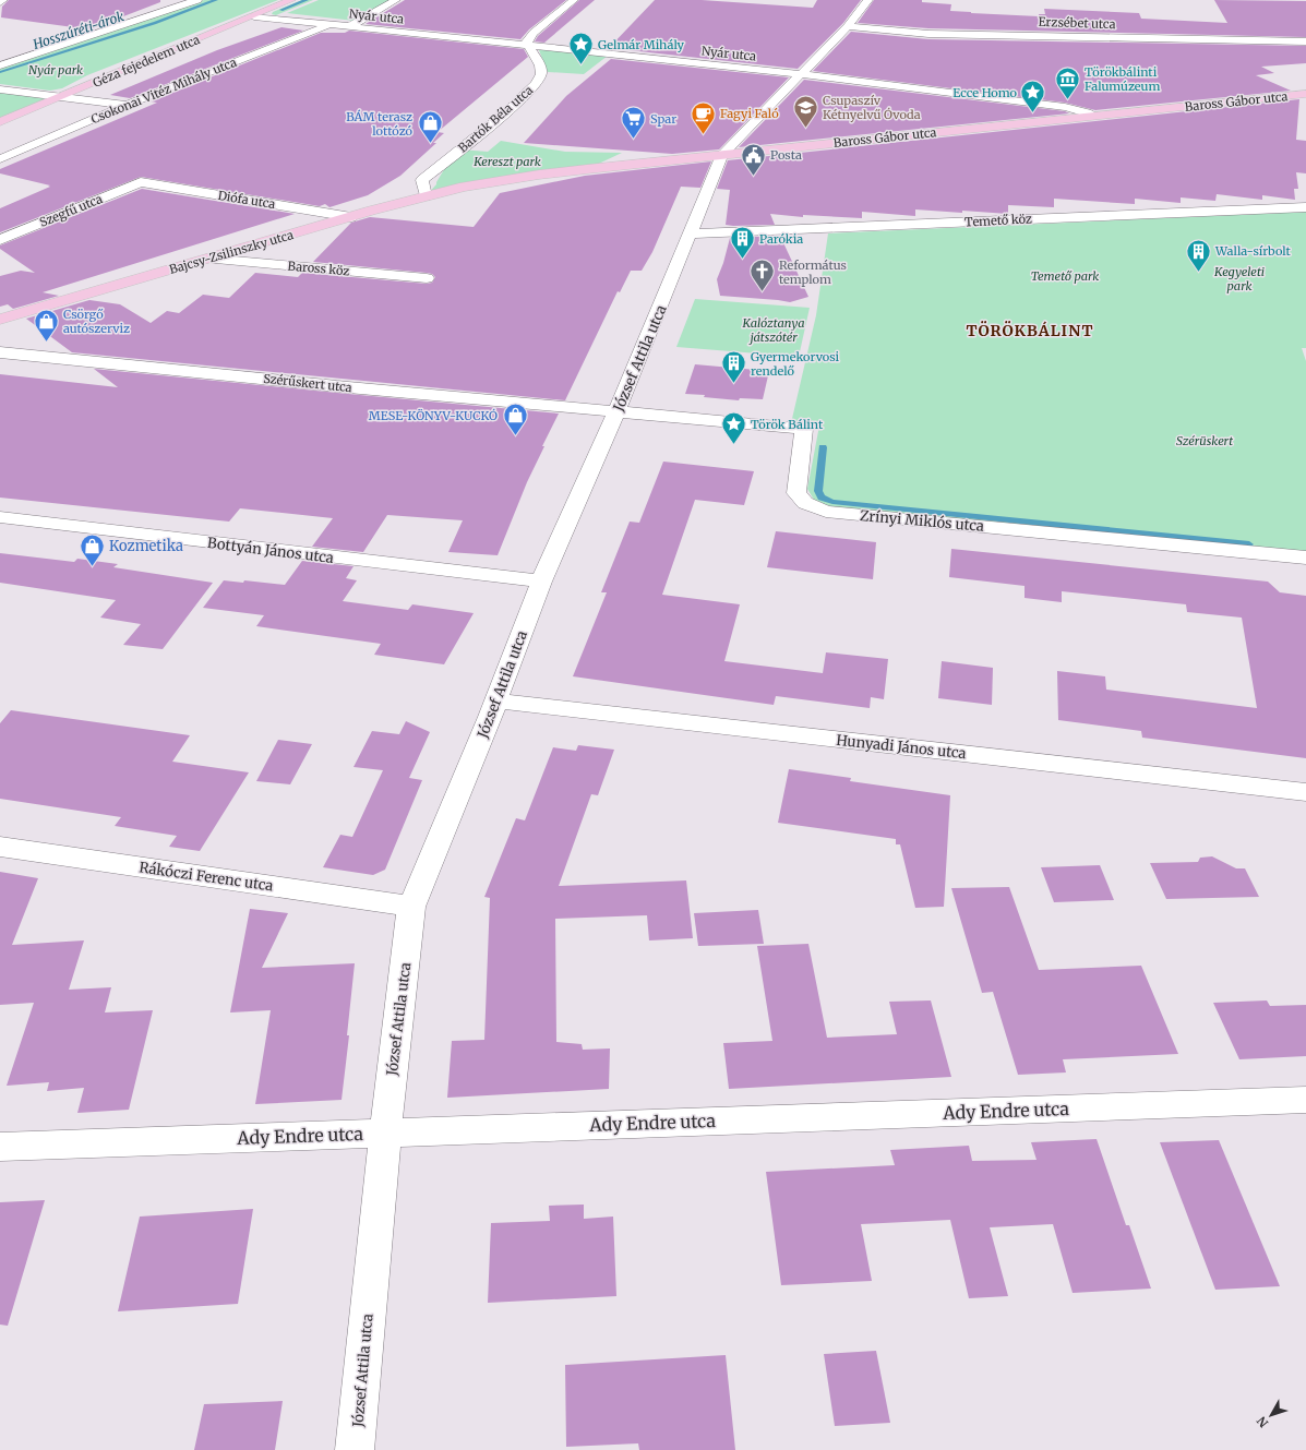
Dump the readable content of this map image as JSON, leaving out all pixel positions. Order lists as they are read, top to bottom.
{
  "streets": {
    "main road": ["Géza fejedelem utca", "Baross Gábor utca", "Bajcsy-Zsilinszky utca"],
    "street": [
      "Nyár utca",
      "Erzsébet utca",
      "Csokonai Vitéz Mihály utca",
      "Bartók Béla utca",
      "Diófa utca",
      "Szegfű utca",
      "Temető köz",
      "Baross köz",
      "József Attila utca",
      "Szérűskert utca",
      "Zrínyi Miklós utca",
      "Bottyán János utca",
      "Hunyadi János utca",
      "Rákóczi Ferenc utca",
      "Ady Endre utca"
    ]
  },
  "crossings": [
    ["Nyár utca", "Géza fejedelem utca"],
    ["Nyár utca", "Csokonai Vitéz Mihály utca"],
    ["Nyár utca", "Baross Gábor utca"],
    ["Nyár utca", "Bartók Béla utca"],
    ["Nyár utca", "József Attila utca"],
    ["Erzsébet utca", "József Attila utca"],
    ["Baross Gábor utca", "Bajcsy-Zsilinszky utca"],
    ["Baross Gábor utca", "József Attila utca"],
    ["Bartók Béla utca", "Bajcsy-Zsilinszky utca"],
    ["Diófa utca", "Szegfű utca"],
    ["Diófa utca", "Bajcsy-Zsilinszky utca"],
    ["Temető köz", "József Attila utca"],
    ["Bajcsy-Zsilinszky utca", "Baross köz"],
    ["József Attila utca", "Szérűskert utca"],
    ["József Attila utca", "Zrínyi Miklós utca"],
    ["József Attila utca", "Bottyán János utca"],
    ["József Attila utca", "Hunyadi János utca"],
    ["József Attila utca", "Rákóczi Ferenc utca"],
    ["József Attila utca", "Ady Endre utca"],
    ["Szérűskert utca", "Zrínyi Miklós utca"]
  ],
  "districts": ["TÖRÖKBÁLINT"],
  "water": ["Hosszúréti-árok"],
  "parks": [
    "Nyár park",
    "Kereszt park",
    "Kegyeleti park",
    "Temető park",
    "Kalóztanya játszótér",
    "Szérüskert"
  ],
  "places": {
    "place": ["Gelmár Mihály", "Ecce Homo", "Török Bálint"],
    "museum": ["Törökbálinti Falumúzeum"],
    "school or university": ["Csupaszív Kétnyelvű Óvoda"],
    "cafe": ["Fagyi Faló"],
    "supermarket": ["Spar"],
    "shop": [
      "BÁM terasz lottózó",
      "Csörgő autószerviz",
      "MESE-KÖNYV-KUCKÓ",
      "Kozmetika"
    ],
    "public building": ["Posta"],
    "building": ["Parókia", "Walla-sírbolt", "Gyermekorvosi rendelő"],
    "church": ["Református templom"]
  },
  "north": "bottom left"
}
